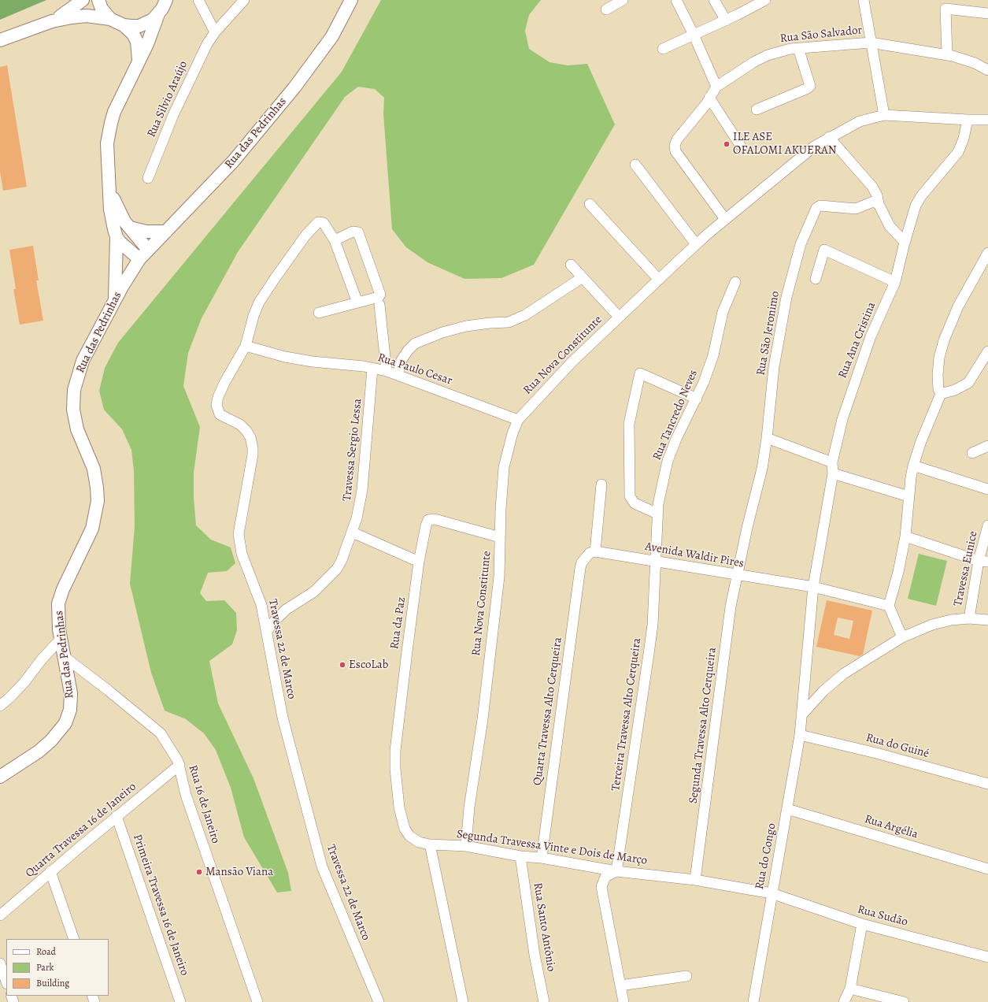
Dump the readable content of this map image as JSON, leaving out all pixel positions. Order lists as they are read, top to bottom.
{
  "streets": {
    "main road": ["Rua das Pedrinhas"],
    "street": [
      "Rua São Salvador",
      "Rua Silvio Araújo",
      "Rua São Jeronimo",
      "Rua Ana Cristina",
      "Rua Nova Constitunte",
      "Rua Paulo Cesar",
      "Rua Tancredo Neves",
      "Travessa Sergio Lessa",
      "Avenida Waldir Pires",
      "Travessa Eunice",
      "Rua da Paz",
      "Travessa 22 de Marco",
      "Quarta Travessa Alto Cerqueira",
      "Terceira Travessa Alto Cerqueira",
      "Segunda Travessa Alto Cerqueira",
      "Rua do Guiné",
      "Rua 16 de Janeiro",
      "Rua Argélia",
      "Quarta Travessa 16 de Janeiro",
      "Segunda Travessa Vinte e Dois de Março",
      "Rua do Congo",
      "Primeira Travessa 16 de Janeiro",
      "Rua Sudão",
      "Rua Santo Antônio"
    ]
  },
  "crossings": [
    ["Rua São Salvador", "Rua Nova Constitunte"],
    ["Rua das Pedrinhas", "Rua 16 de Janeiro"],
    ["Rua São Jeronimo", "Avenida Waldir Pires"],
    ["Rua São Jeronimo", "Segunda Travessa Alto Cerqueira"],
    ["Rua Ana Cristina", "Rua Nova Constitunte"],
    ["Rua Ana Cristina", "Avenida Waldir Pires"],
    ["Rua Ana Cristina", "Rua do Congo"],
    ["Rua Nova Constitunte", "Rua Paulo Cesar"],
    ["Rua Nova Constitunte", "Rua da Paz"],
    ["Rua Nova Constitunte", "Segunda Travessa Vinte e Dois de Março"],
    ["Rua Paulo Cesar", "Travessa Sergio Lessa"],
    ["Rua Paulo Cesar", "Travessa 22 de Marco"],
    ["Rua Tancredo Neves", "Avenida Waldir Pires"],
    ["Rua Tancredo Neves", "Terceira Travessa Alto Cerqueira"],
    ["Travessa Sergio Lessa", "Travessa 22 de Marco"],
    ["Avenida Waldir Pires", "Quarta Travessa Alto Cerqueira"],
    ["Avenida Waldir Pires", "Terceira Travessa Alto Cerqueira"],
    ["Avenida Waldir Pires", "Segunda Travessa Alto Cerqueira"],
    ["Avenida Waldir Pires", "Rua do Congo"],
    ["Rua da Paz", "Segunda Travessa Vinte e Dois de Março"],
    ["Quarta Travessa Alto Cerqueira", "Segunda Travessa Vinte e Dois de Março"],
    ["Terceira Travessa Alto Cerqueira", "Segunda Travessa Vinte e Dois de Março"],
    ["Segunda Travessa Alto Cerqueira", "Segunda Travessa Vinte e Dois de Março"],
    ["Rua do Guiné", "Rua do Congo"],
    ["Rua 16 de Janeiro", "Quarta Travessa 16 de Janeiro"],
    ["Rua Argélia", "Rua do Congo"],
    ["Quarta Travessa 16 de Janeiro", "Primeira Travessa 16 de Janeiro"],
    ["Segunda Travessa Vinte e Dois de Março", "Rua do Congo"],
    ["Segunda Travessa Vinte e Dois de Março", "Rua Sudão"],
    ["Segunda Travessa Vinte e Dois de Março", "Rua Santo Antônio"],
    ["Rua do Congo", "Rua Sudão"]
  ],
  "places": ["ILE ASE OFALOMI AKUERAN", "EscoLab", "Mansão Viana"],
  "legend": ["Road", "Park", "Building"]
}
